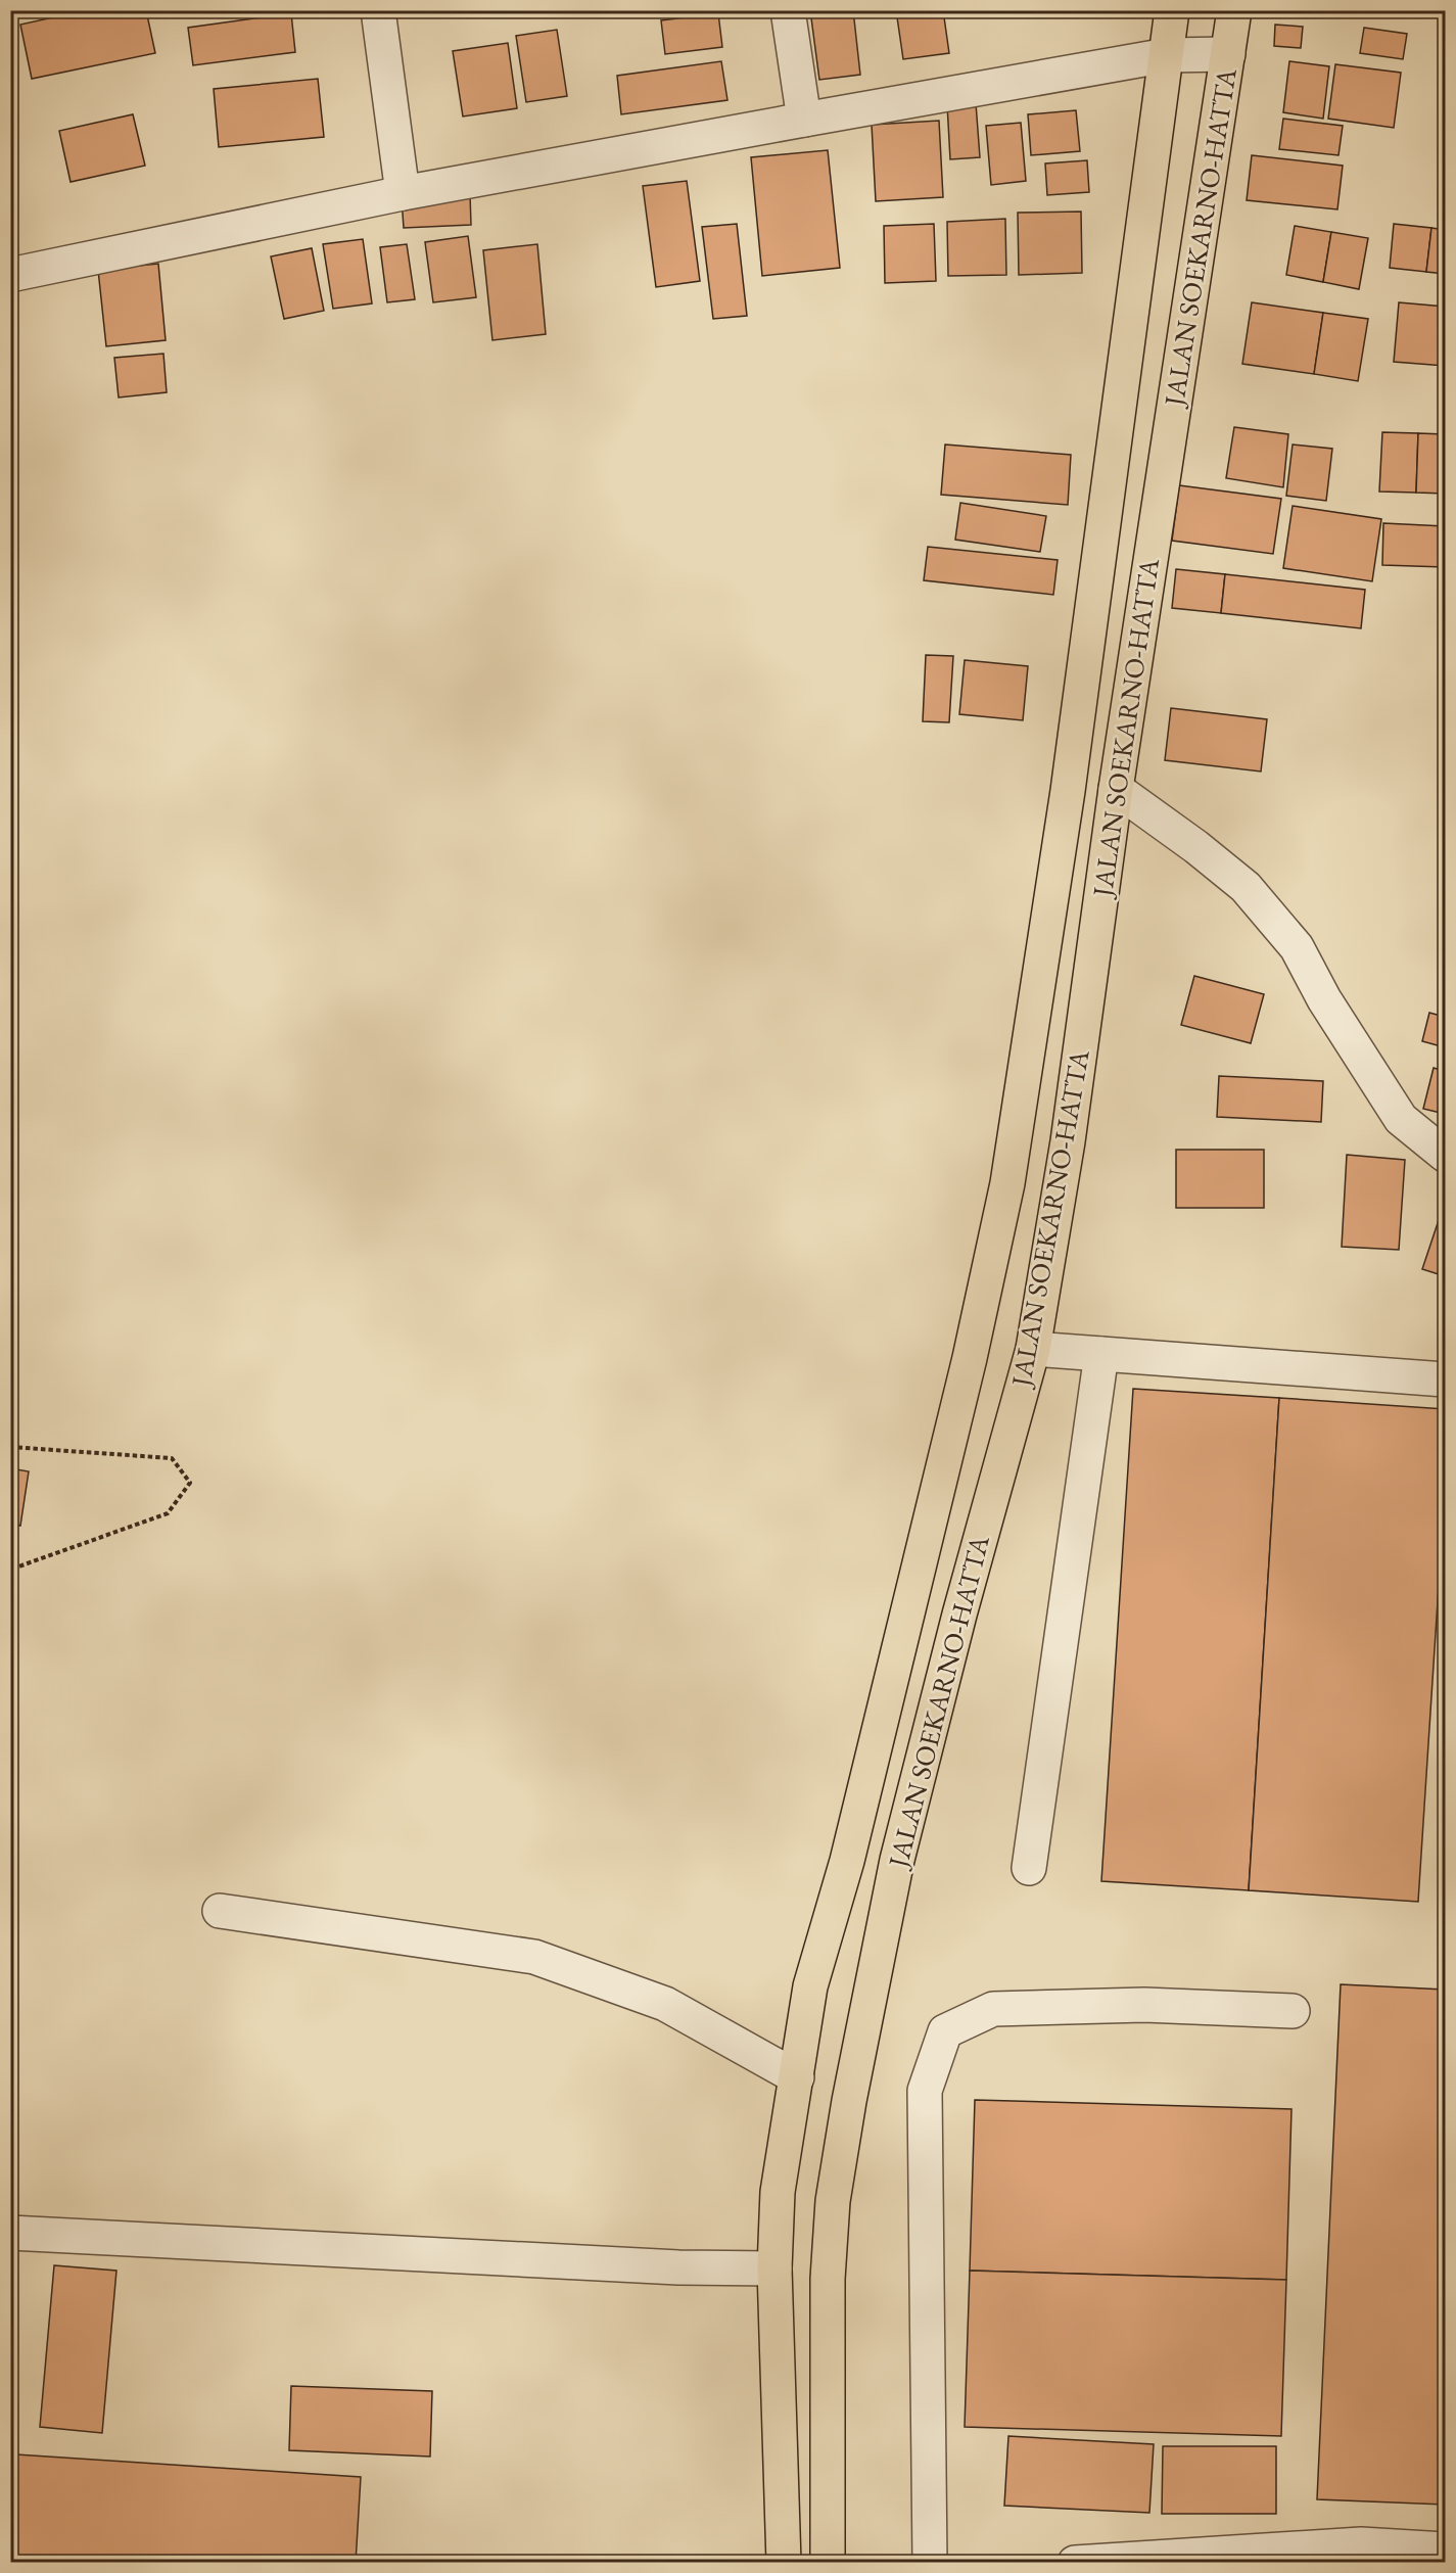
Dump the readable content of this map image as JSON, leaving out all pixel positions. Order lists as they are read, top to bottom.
{
  "streets": {
    "main road": ["JALAN SOEKARNO-HATTA"]
  }
}
